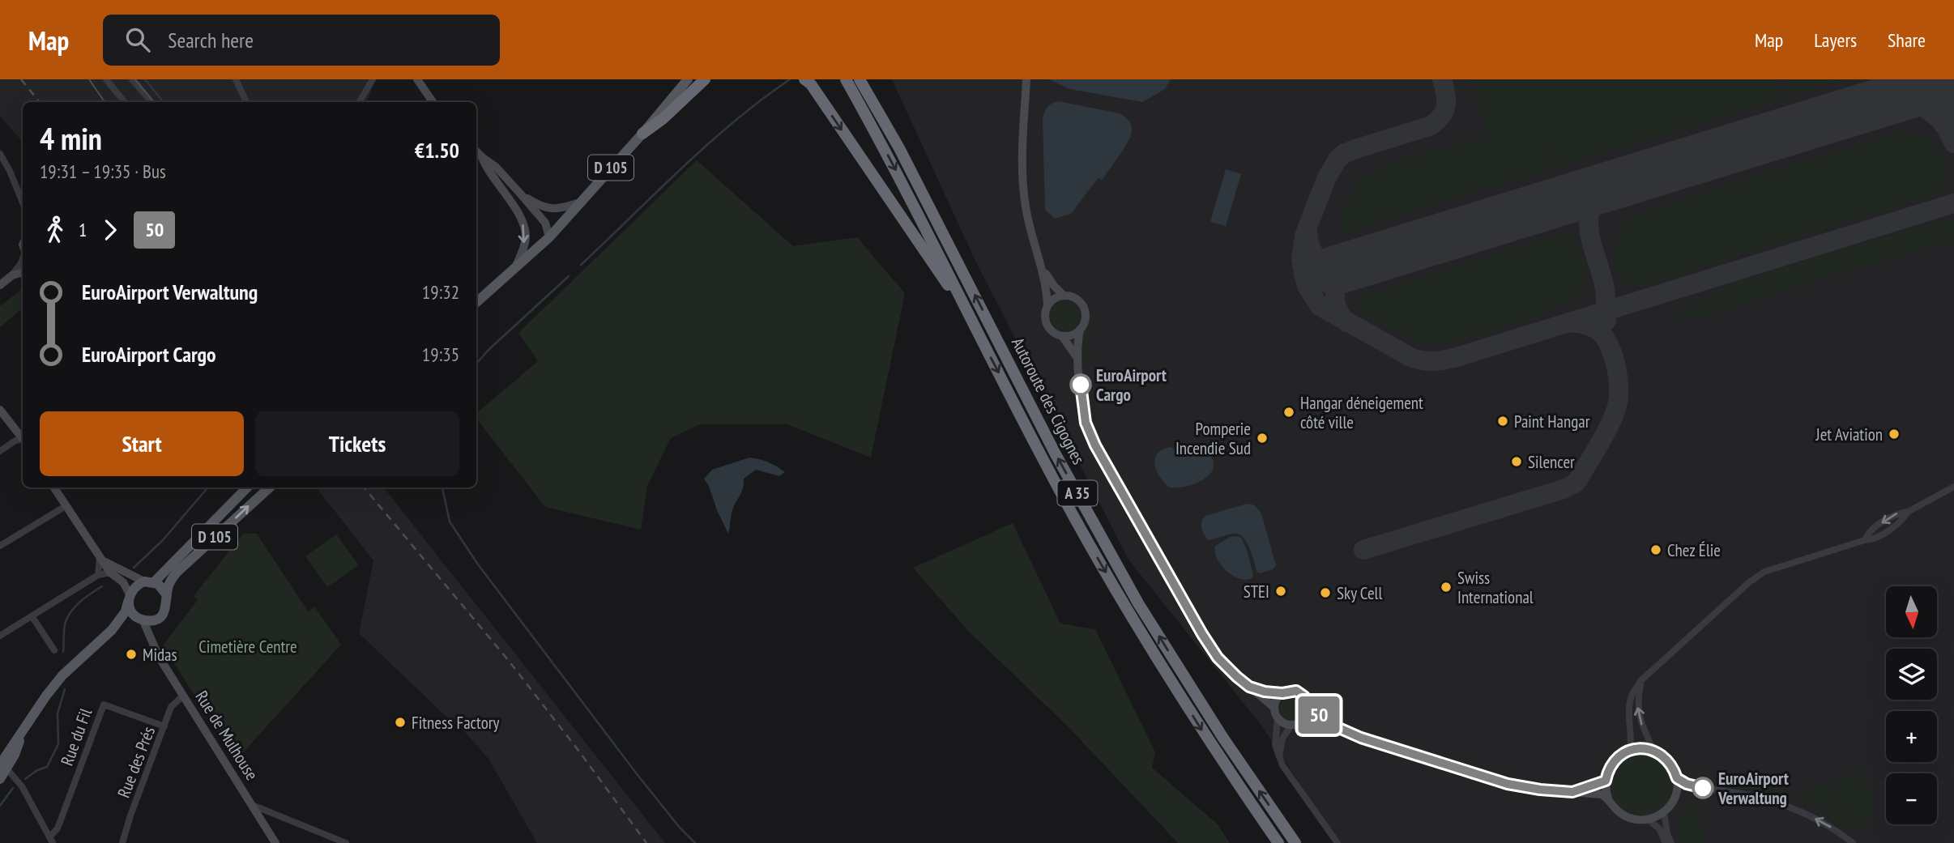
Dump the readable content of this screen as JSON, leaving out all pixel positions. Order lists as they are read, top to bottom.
{
  "streets": {
    "highway": ["Autoroute des Cigognes", "A 35"],
    "main road": ["D 105", "Rue de Mulhouse"],
    "street": ["Rue du Fil", "Rue des Prés"]
  },
  "crossings": [
    ["D 105", "Rue de Mulhouse"],
    ["Rue de Mulhouse", "Rue des Prés"],
    ["Rue du Fil", "Rue des Prés"]
  ],
  "parks": ["Cimetière Centre"],
  "places": [
    "EuroAirport Cargo",
    "Hangar déneigement côté ville",
    "Paint Hangar",
    "Jet Aviation",
    "Pomperie Incendie Sud",
    "Silencer",
    "Chez Élie",
    "Swiss International",
    "STEI",
    "Sky Cell",
    "Midas",
    "Fitness Factory",
    "EuroAirport Verwaltung"
  ],
  "lines": ["bus line 50"],
  "north": "bottom",
  "page": {
    "header": "Map",
    "search": "Search here",
    "nav": ["Map", "Layers", "Share"],
    "on_map": "50",
    "heading": ["4 min", "19:31 – 19:35 · Bus", "€1.50"],
    "legs": ["1", "50"],
    "list": [
      {
        "name": "EuroAirport Verwaltung",
        "value": "19:32"
      },
      {
        "name": "EuroAirport Cargo",
        "value": "19:35"
      }
    ],
    "buttons": ["Start", "Tickets"],
    "map_buttons": ["+", "−"]
  }
}
